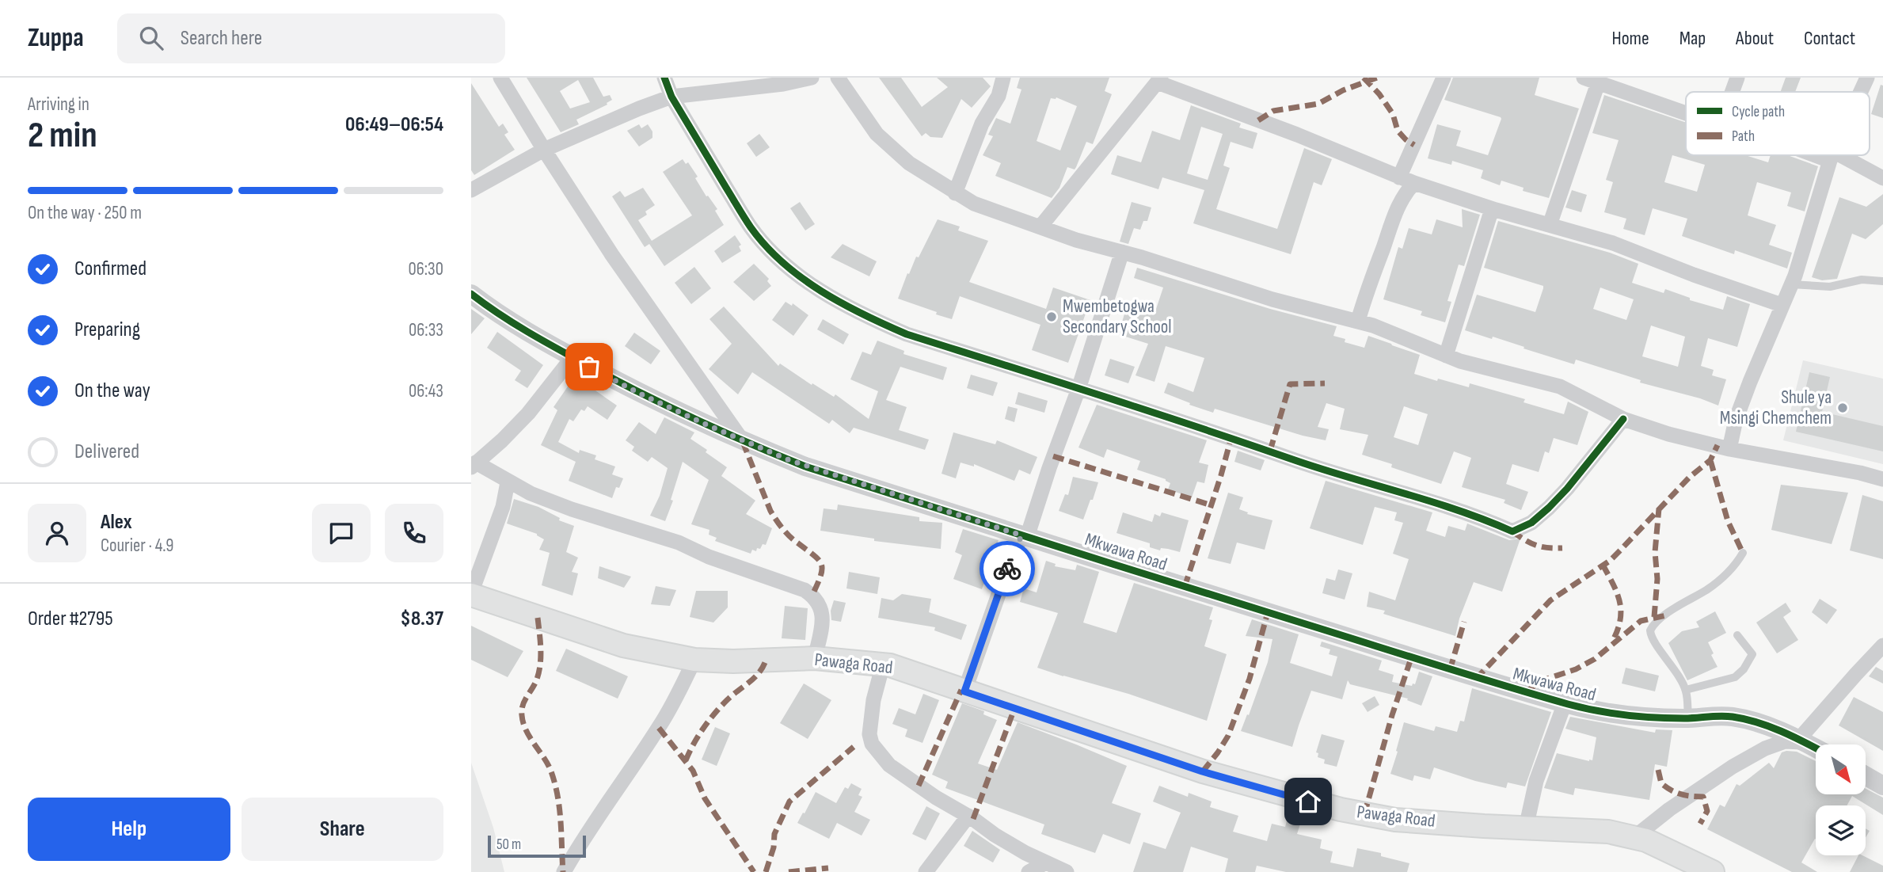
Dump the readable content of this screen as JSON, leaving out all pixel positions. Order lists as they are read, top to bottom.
{
  "streets": {
    "main road": ["Pawaga Road"],
    "street": ["Mkwawa Road"]
  },
  "places": ["Mwembetogwa Secondary School", "Shule ya Msingi Chemchem"],
  "legend": ["Cycle path", "Path"],
  "scale_bar": "50 m",
  "north": "bottom right",
  "page": {
    "header": "Zuppa",
    "search": "Search here",
    "nav": [
      "Home",
      "Map",
      "About",
      "Contact"
    ],
    "heading": ["2 min", "Arriving in", "06:49–06:54"],
    "panel": [
      "Alex",
      "Courier · 4.9",
      "Order #2795",
      "$8.37"
    ],
    "bar": "On the way · 250 m",
    "list": [
      ["Confirmed", "06:30"],
      ["Preparing", "06:33"],
      ["On the way", "06:43"],
      "Delivered"
    ],
    "buttons": ["Help", "Share"],
    "scale": "50 m"
  }
}
